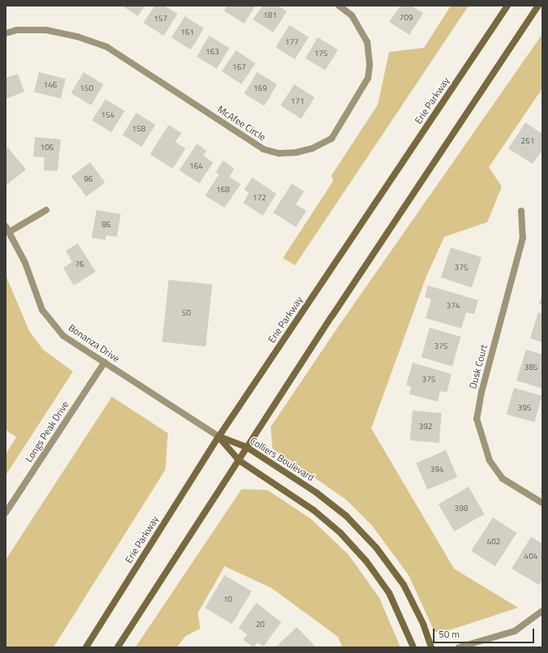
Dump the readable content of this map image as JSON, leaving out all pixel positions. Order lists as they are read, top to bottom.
{
  "streets": {
    "main road": ["Erie Parkway", "Colliers Boulevard"],
    "street": [
      "McAfee Circle",
      "Bonanza Drive",
      "Dusk Court",
      "Longs Peak Drive"
    ]
  },
  "crossings": [
    ["Erie Parkway", "Bonanza Drive"],
    ["Erie Parkway", "Colliers Boulevard"],
    ["Bonanza Drive", "Longs Peak Drive"],
    ["Bonanza Drive", "Colliers Boulevard"]
  ],
  "house_numbers": [
    "181",
    "709",
    "157",
    "161",
    "177",
    "163",
    "175",
    "167",
    "146",
    "150",
    "169",
    "171",
    "154",
    "158",
    "261",
    "106",
    "164",
    "96",
    "168",
    "172",
    "86",
    "76",
    "375",
    "374",
    "50",
    "375",
    "385",
    "375",
    "395",
    "392",
    "394",
    "398",
    "402",
    "404",
    "10",
    "20"
  ],
  "scale_bar": "50 m"
}
